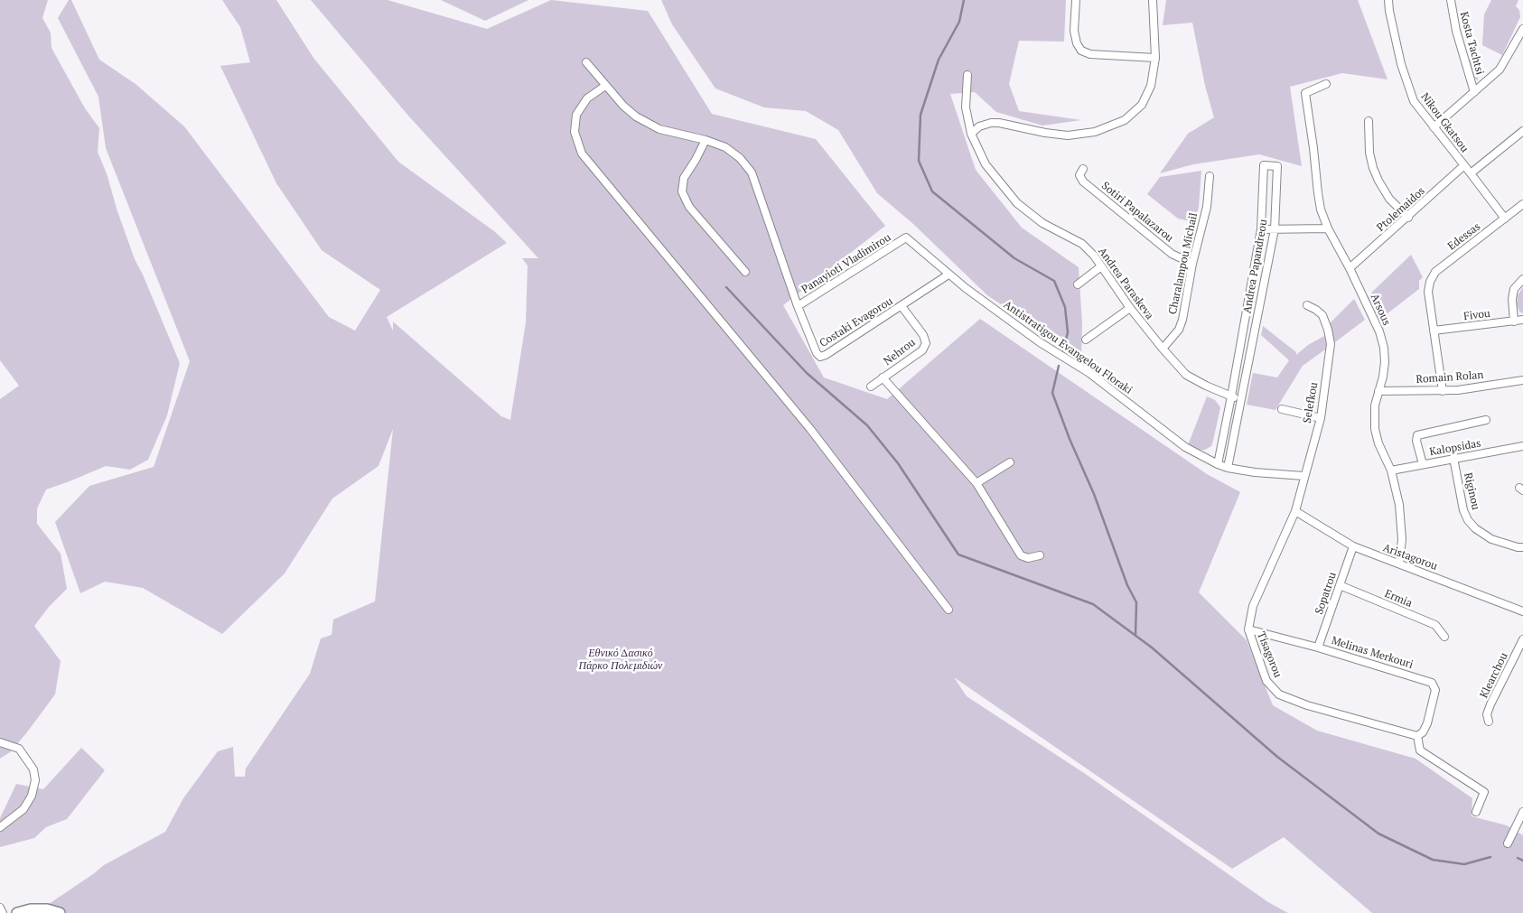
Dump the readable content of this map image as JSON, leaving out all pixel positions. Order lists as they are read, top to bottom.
{
  "streets": {
    "street": [
      "Kosta Tachtsi",
      "Nikou Gkatsou",
      "Ptolemaidos",
      "Sotiri Papalazarou",
      "Edessas",
      "Panayioti Vladimirou",
      "Charalampou Michail",
      "Andrea Papandreou",
      "Andrea Paraskeva",
      "Arsous",
      "Fivou",
      "Costaki Evagorou",
      "Antistratigou Evangelou Floraki",
      "Nehrou",
      "Romain Rolan",
      "Selefkou",
      "Kalopsidas",
      "Riginou",
      "Aristagorou",
      "Sopatrou",
      "Ermia",
      "Melinas Merkouri",
      "Tisagorou",
      "Klearchou"
    ]
  },
  "crossings": [
    ["Nikou Gkatsou", "Ptolemaidos"],
    ["Nikou Gkatsou", "Edessas"],
    ["Ptolemaidos", "Arsous"],
    ["Sotiri Papalazarou", "Charalampou Michail"],
    ["Edessas", "Fivou"],
    ["Panayioti Vladimirou", "Costaki Evagorou"],
    ["Panayioti Vladimirou", "Antistratigou Evangelou Floraki"],
    ["Charalampou Michail", "Andrea Paraskeva"],
    ["Andrea Papandreou", "Andrea Paraskeva"],
    ["Andrea Papandreou", "Antistratigou Evangelou Floraki"],
    ["Arsous", "Romain Rolan"],
    ["Arsous", "Kalopsidas"],
    ["Arsous", "Aristagorou"],
    ["Costaki Evagorou", "Antistratigou Evangelou Floraki"],
    ["Costaki Evagorou", "Nehrou"],
    ["Antistratigou Evangelou Floraki", "Selefkou"],
    ["Selefkou", "Aristagorou"],
    ["Selefkou", "Tisagorou"],
    ["Kalopsidas", "Riginou"],
    ["Aristagorou", "Sopatrou"],
    ["Aristagorou", "Tisagorou"],
    ["Sopatrou", "Ermia"],
    ["Sopatrou", "Melinas Merkouri"],
    ["Melinas Merkouri", "Tisagorou"]
  ],
  "parks": ["Εθνικό Δασικό Πάρκο Πολεμιδιών"]
}
